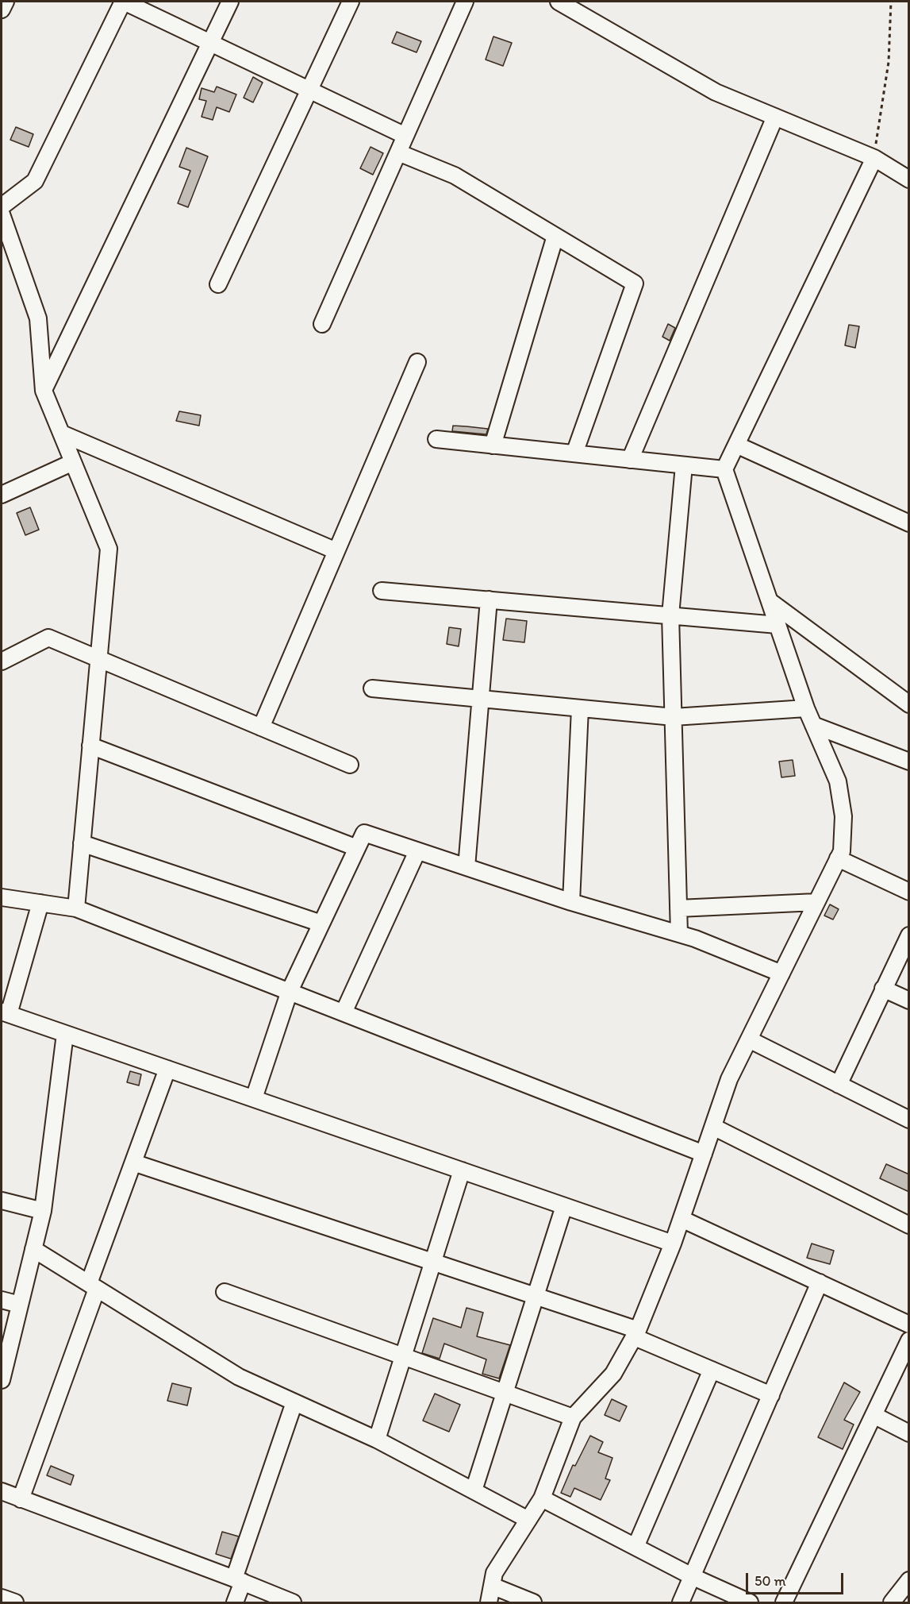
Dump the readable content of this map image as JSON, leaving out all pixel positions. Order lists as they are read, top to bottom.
{
  "scale_bar": "50 m"
}
